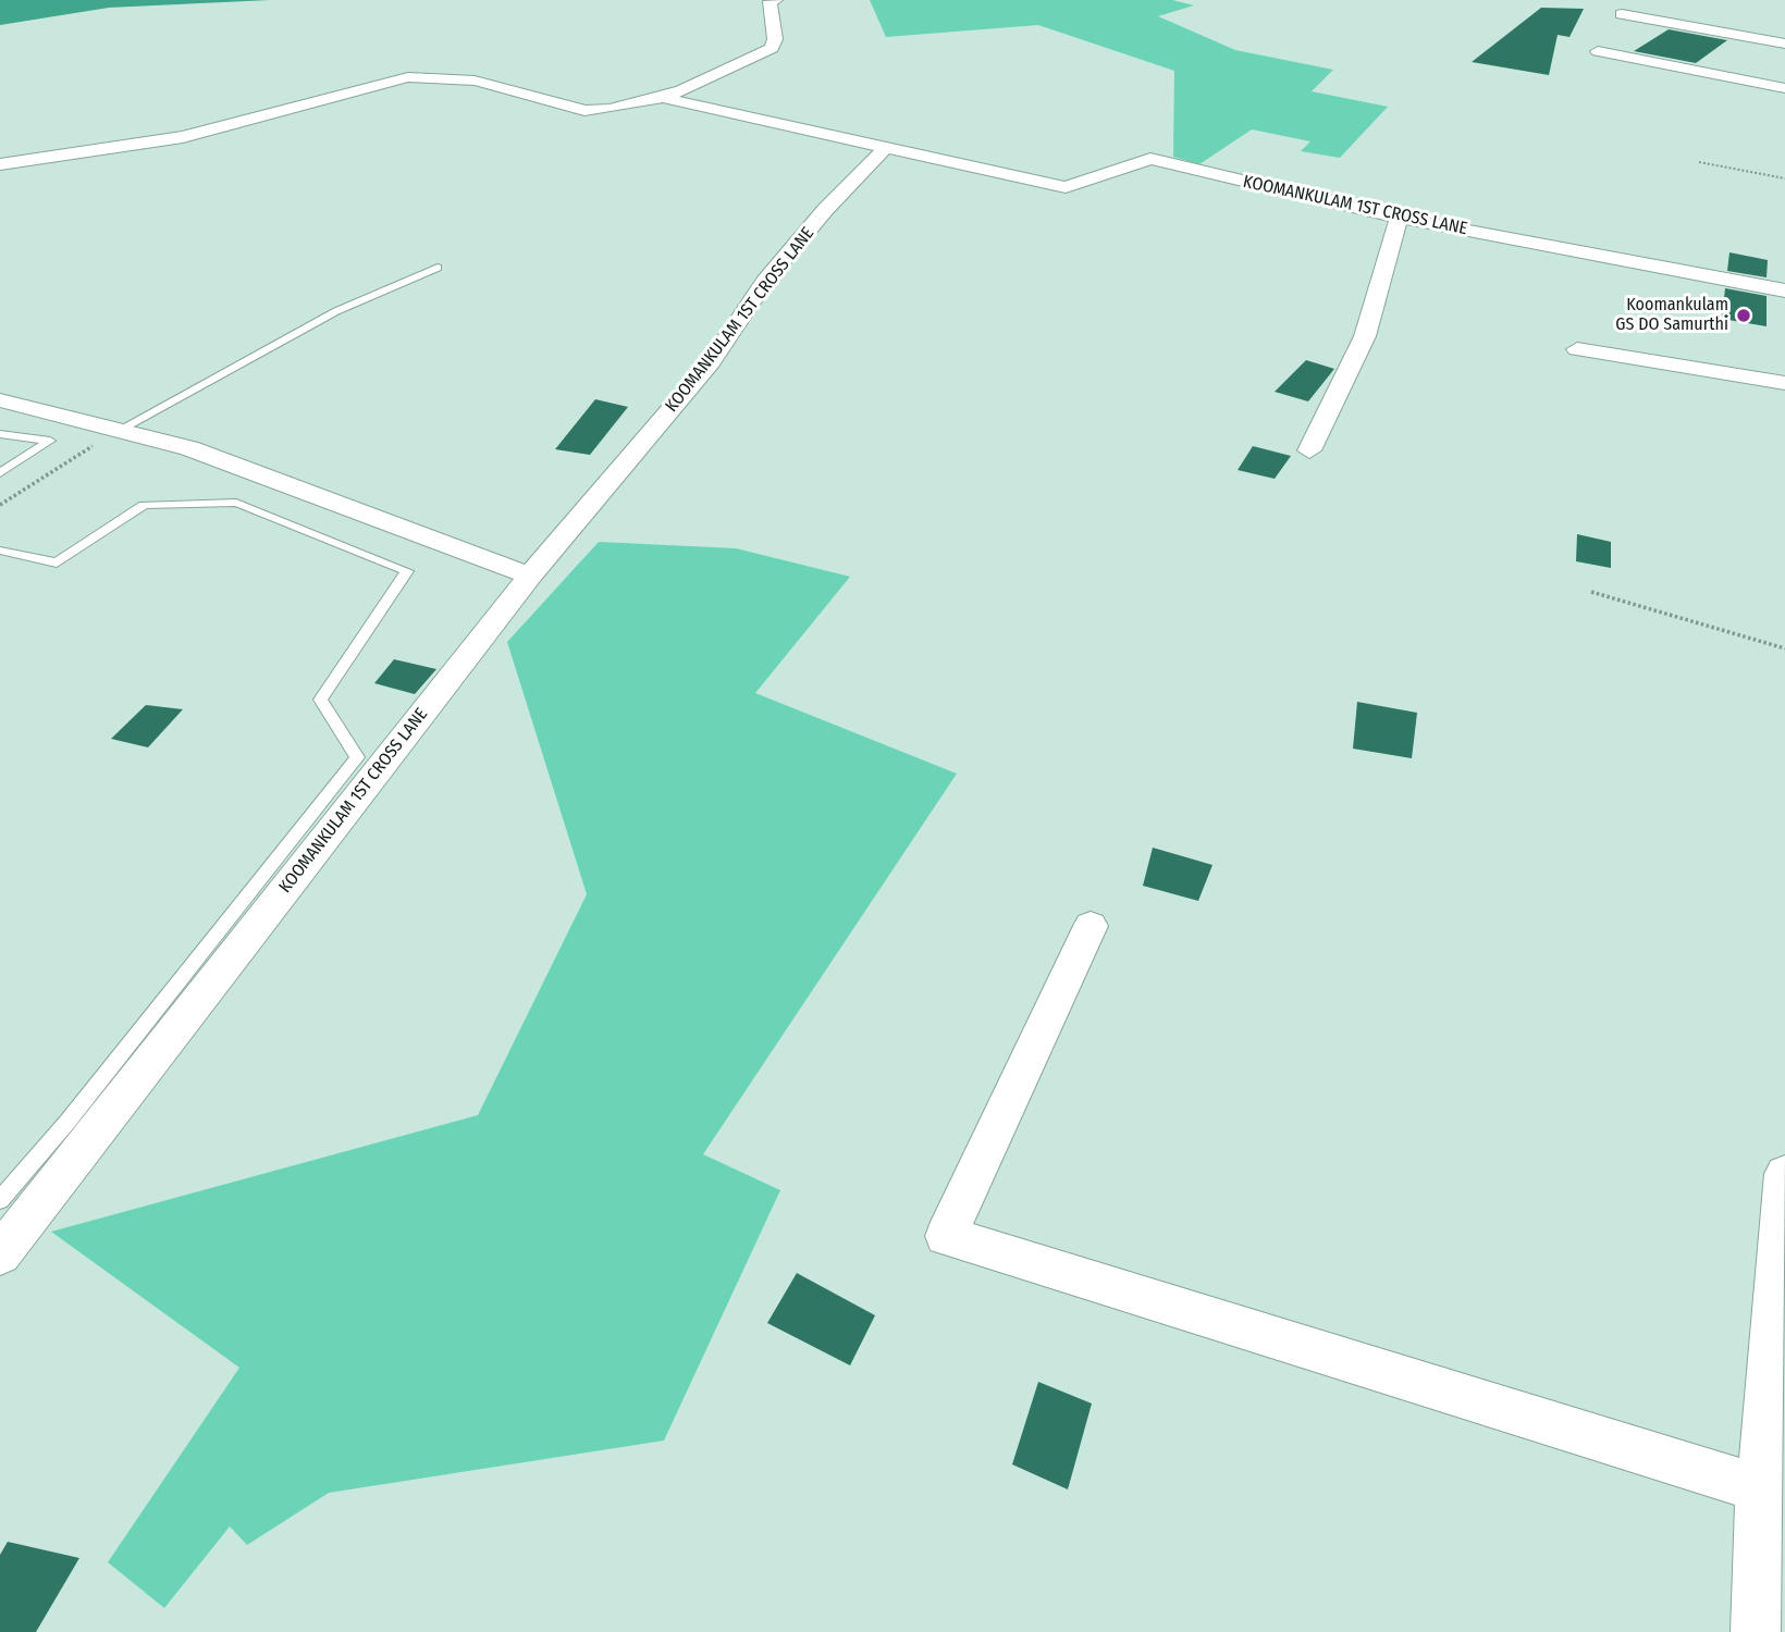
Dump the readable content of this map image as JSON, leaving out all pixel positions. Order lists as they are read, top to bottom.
{
  "streets": {
    "street": ["KOOMANKULAM 1ST CROSS LANE"]
  },
  "places": ["Koomankulam GS DO Samurthi"]
}
